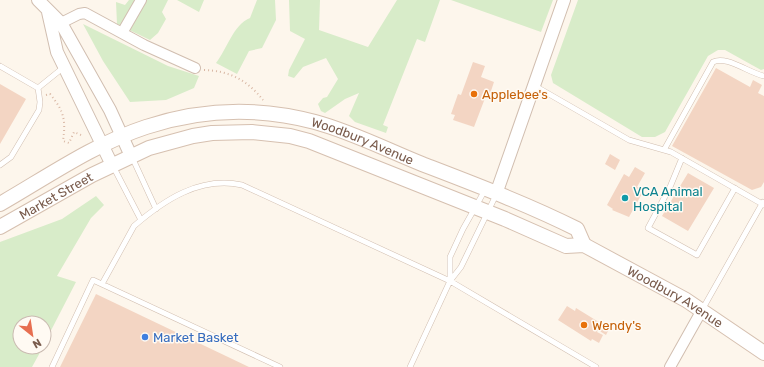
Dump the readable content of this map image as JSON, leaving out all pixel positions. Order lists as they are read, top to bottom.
{
  "streets": {
    "main road": ["Woodbury Avenue", "Market Street"]
  },
  "crossings": [
    ["Woodbury Avenue", "Market Street"]
  ],
  "places": [
    "Applebee's",
    "VCA Animal Hospital",
    "Wendy's",
    "Market Basket"
  ],
  "north": "bottom right"
}
